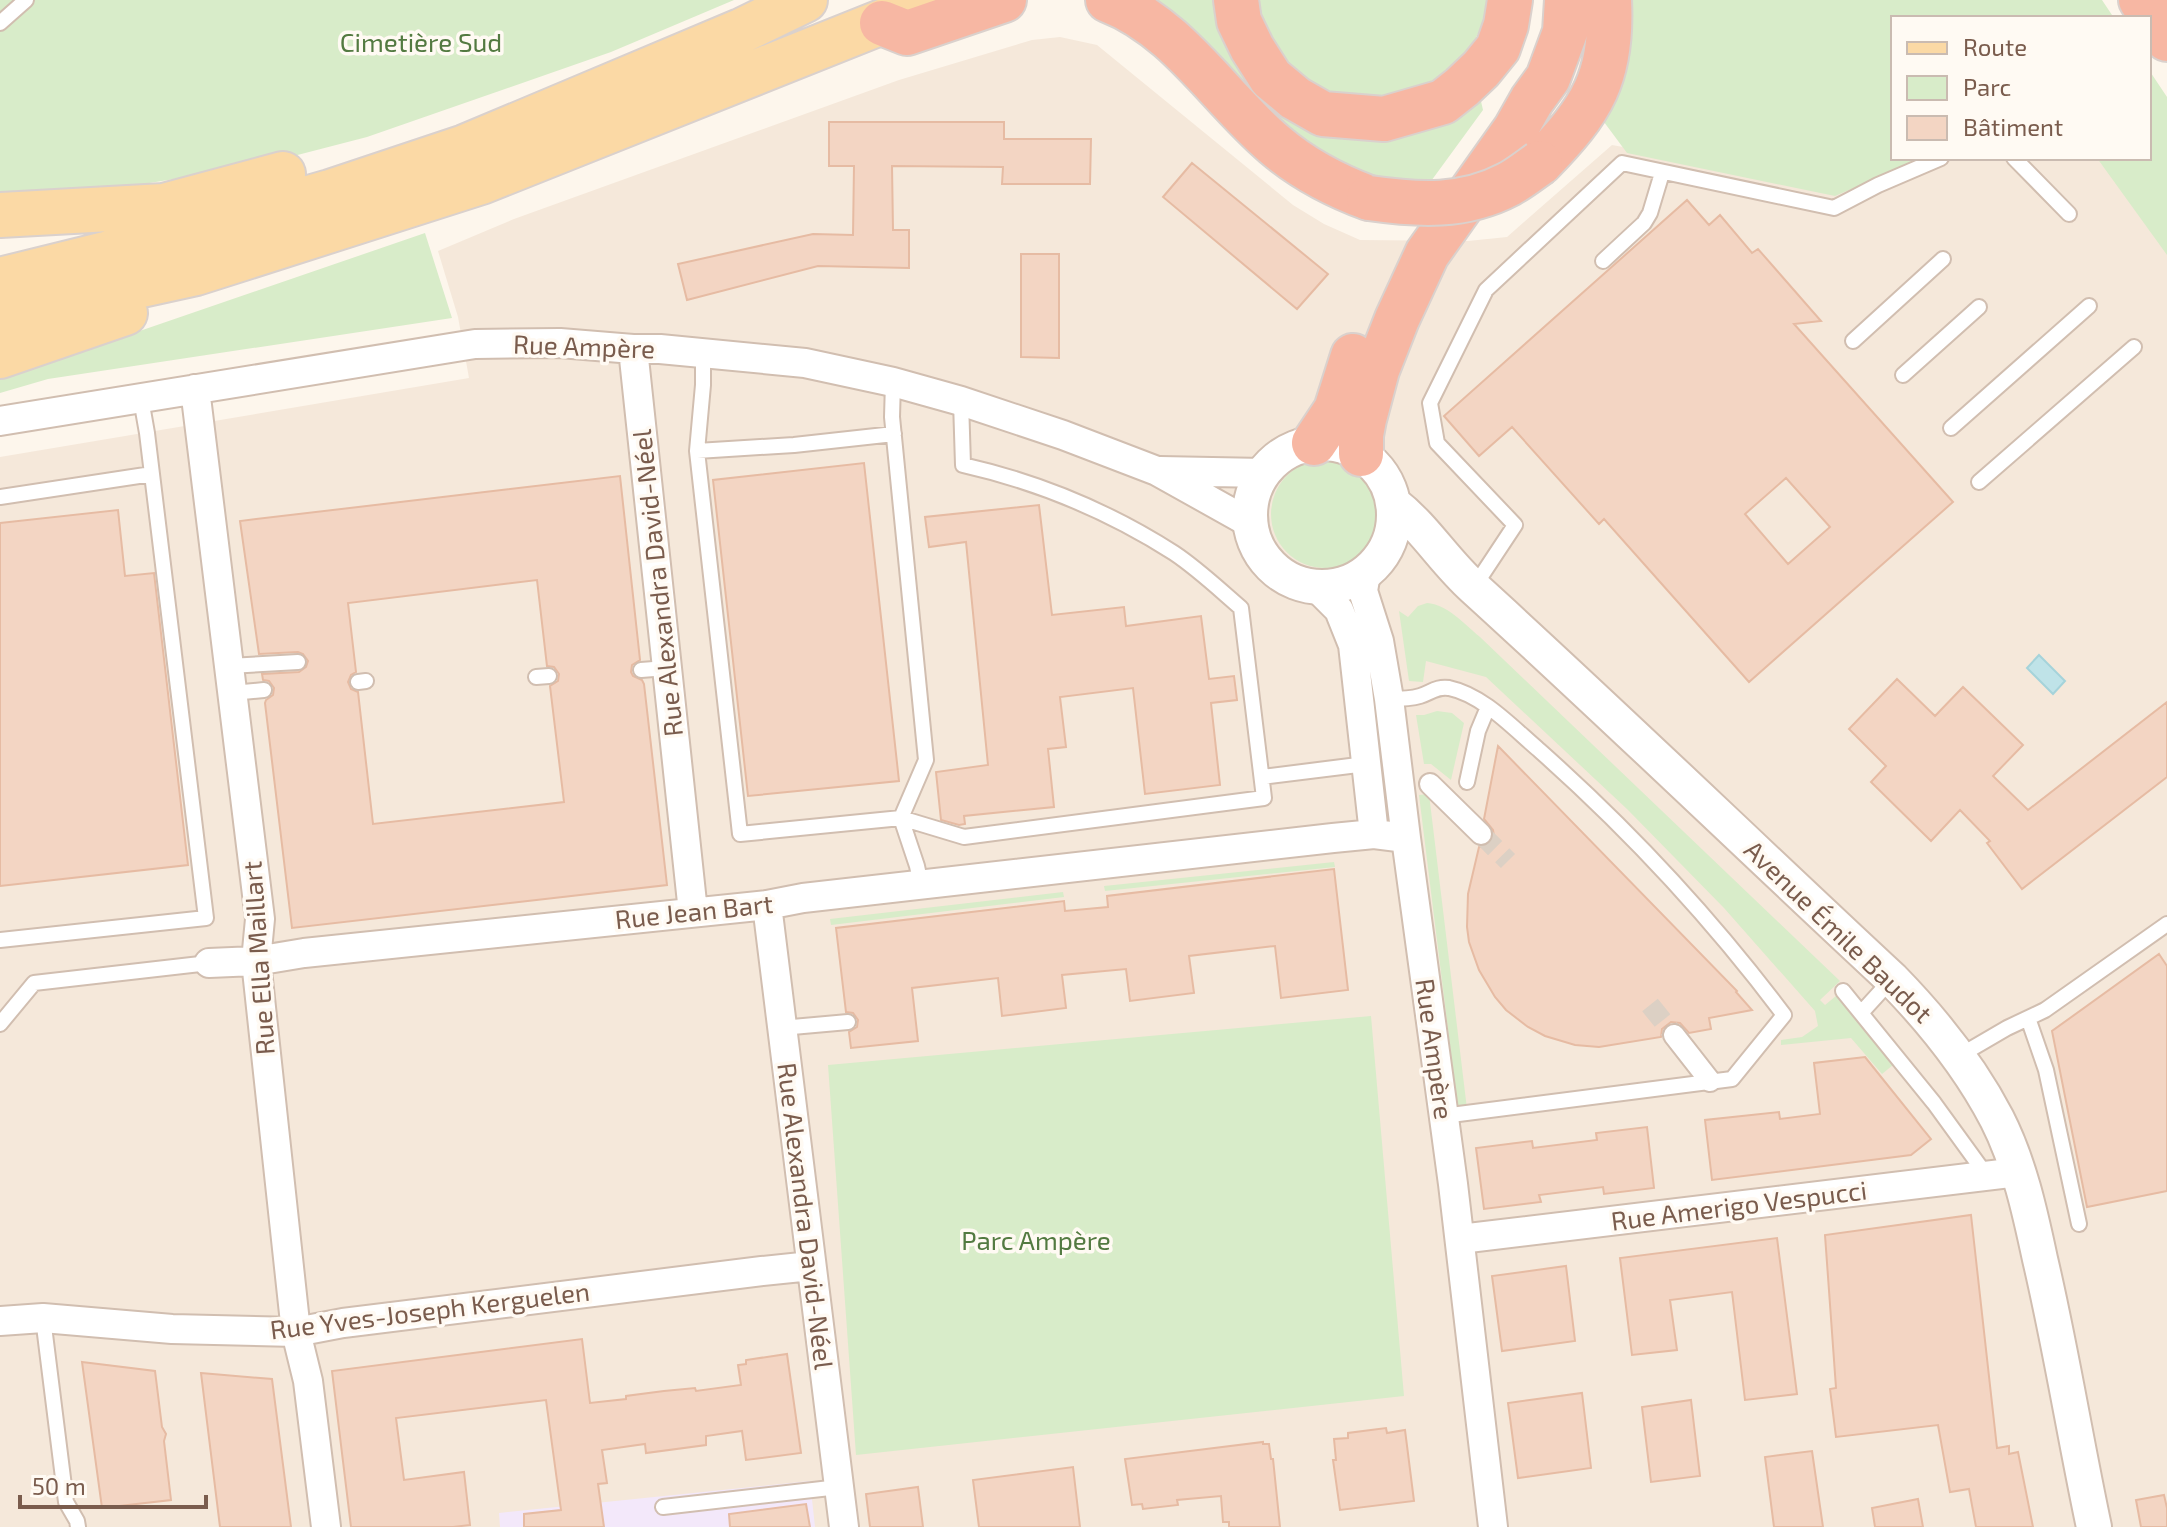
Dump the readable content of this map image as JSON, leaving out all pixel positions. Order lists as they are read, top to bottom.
{
  "streets": {
    "street": [
      "Rue Ampère",
      "Rue Alexandra David-Néel",
      "Rue Jean Bart",
      "Avenue Émile Baudot",
      "Rue Ella Maillart",
      "Rue Amerigo Vespucci",
      "Rue Yves-Joseph Kerguelen"
    ]
  },
  "crossings": [
    ["Rue Ampère", "Rue Alexandra David-Néel"],
    ["Rue Ampère", "Rue Jean Bart"],
    ["Rue Ampère", "Avenue Émile Baudot"],
    ["Rue Ampère", "Rue Ella Maillart"],
    ["Rue Ampère", "Rue Amerigo Vespucci"],
    ["Rue Alexandra David-Néel", "Rue Jean Bart"],
    ["Rue Alexandra David-Néel", "Rue Yves-Joseph Kerguelen"],
    ["Rue Jean Bart", "Rue Ella Maillart"],
    ["Avenue Émile Baudot", "Rue Amerigo Vespucci"],
    ["Rue Ella Maillart", "Rue Yves-Joseph Kerguelen"]
  ],
  "parks": ["Cimetière Sud", "Parc Ampère"],
  "legend": ["Route", "Parc", "Bâtiment"],
  "scale_bar": "50 m"
}
